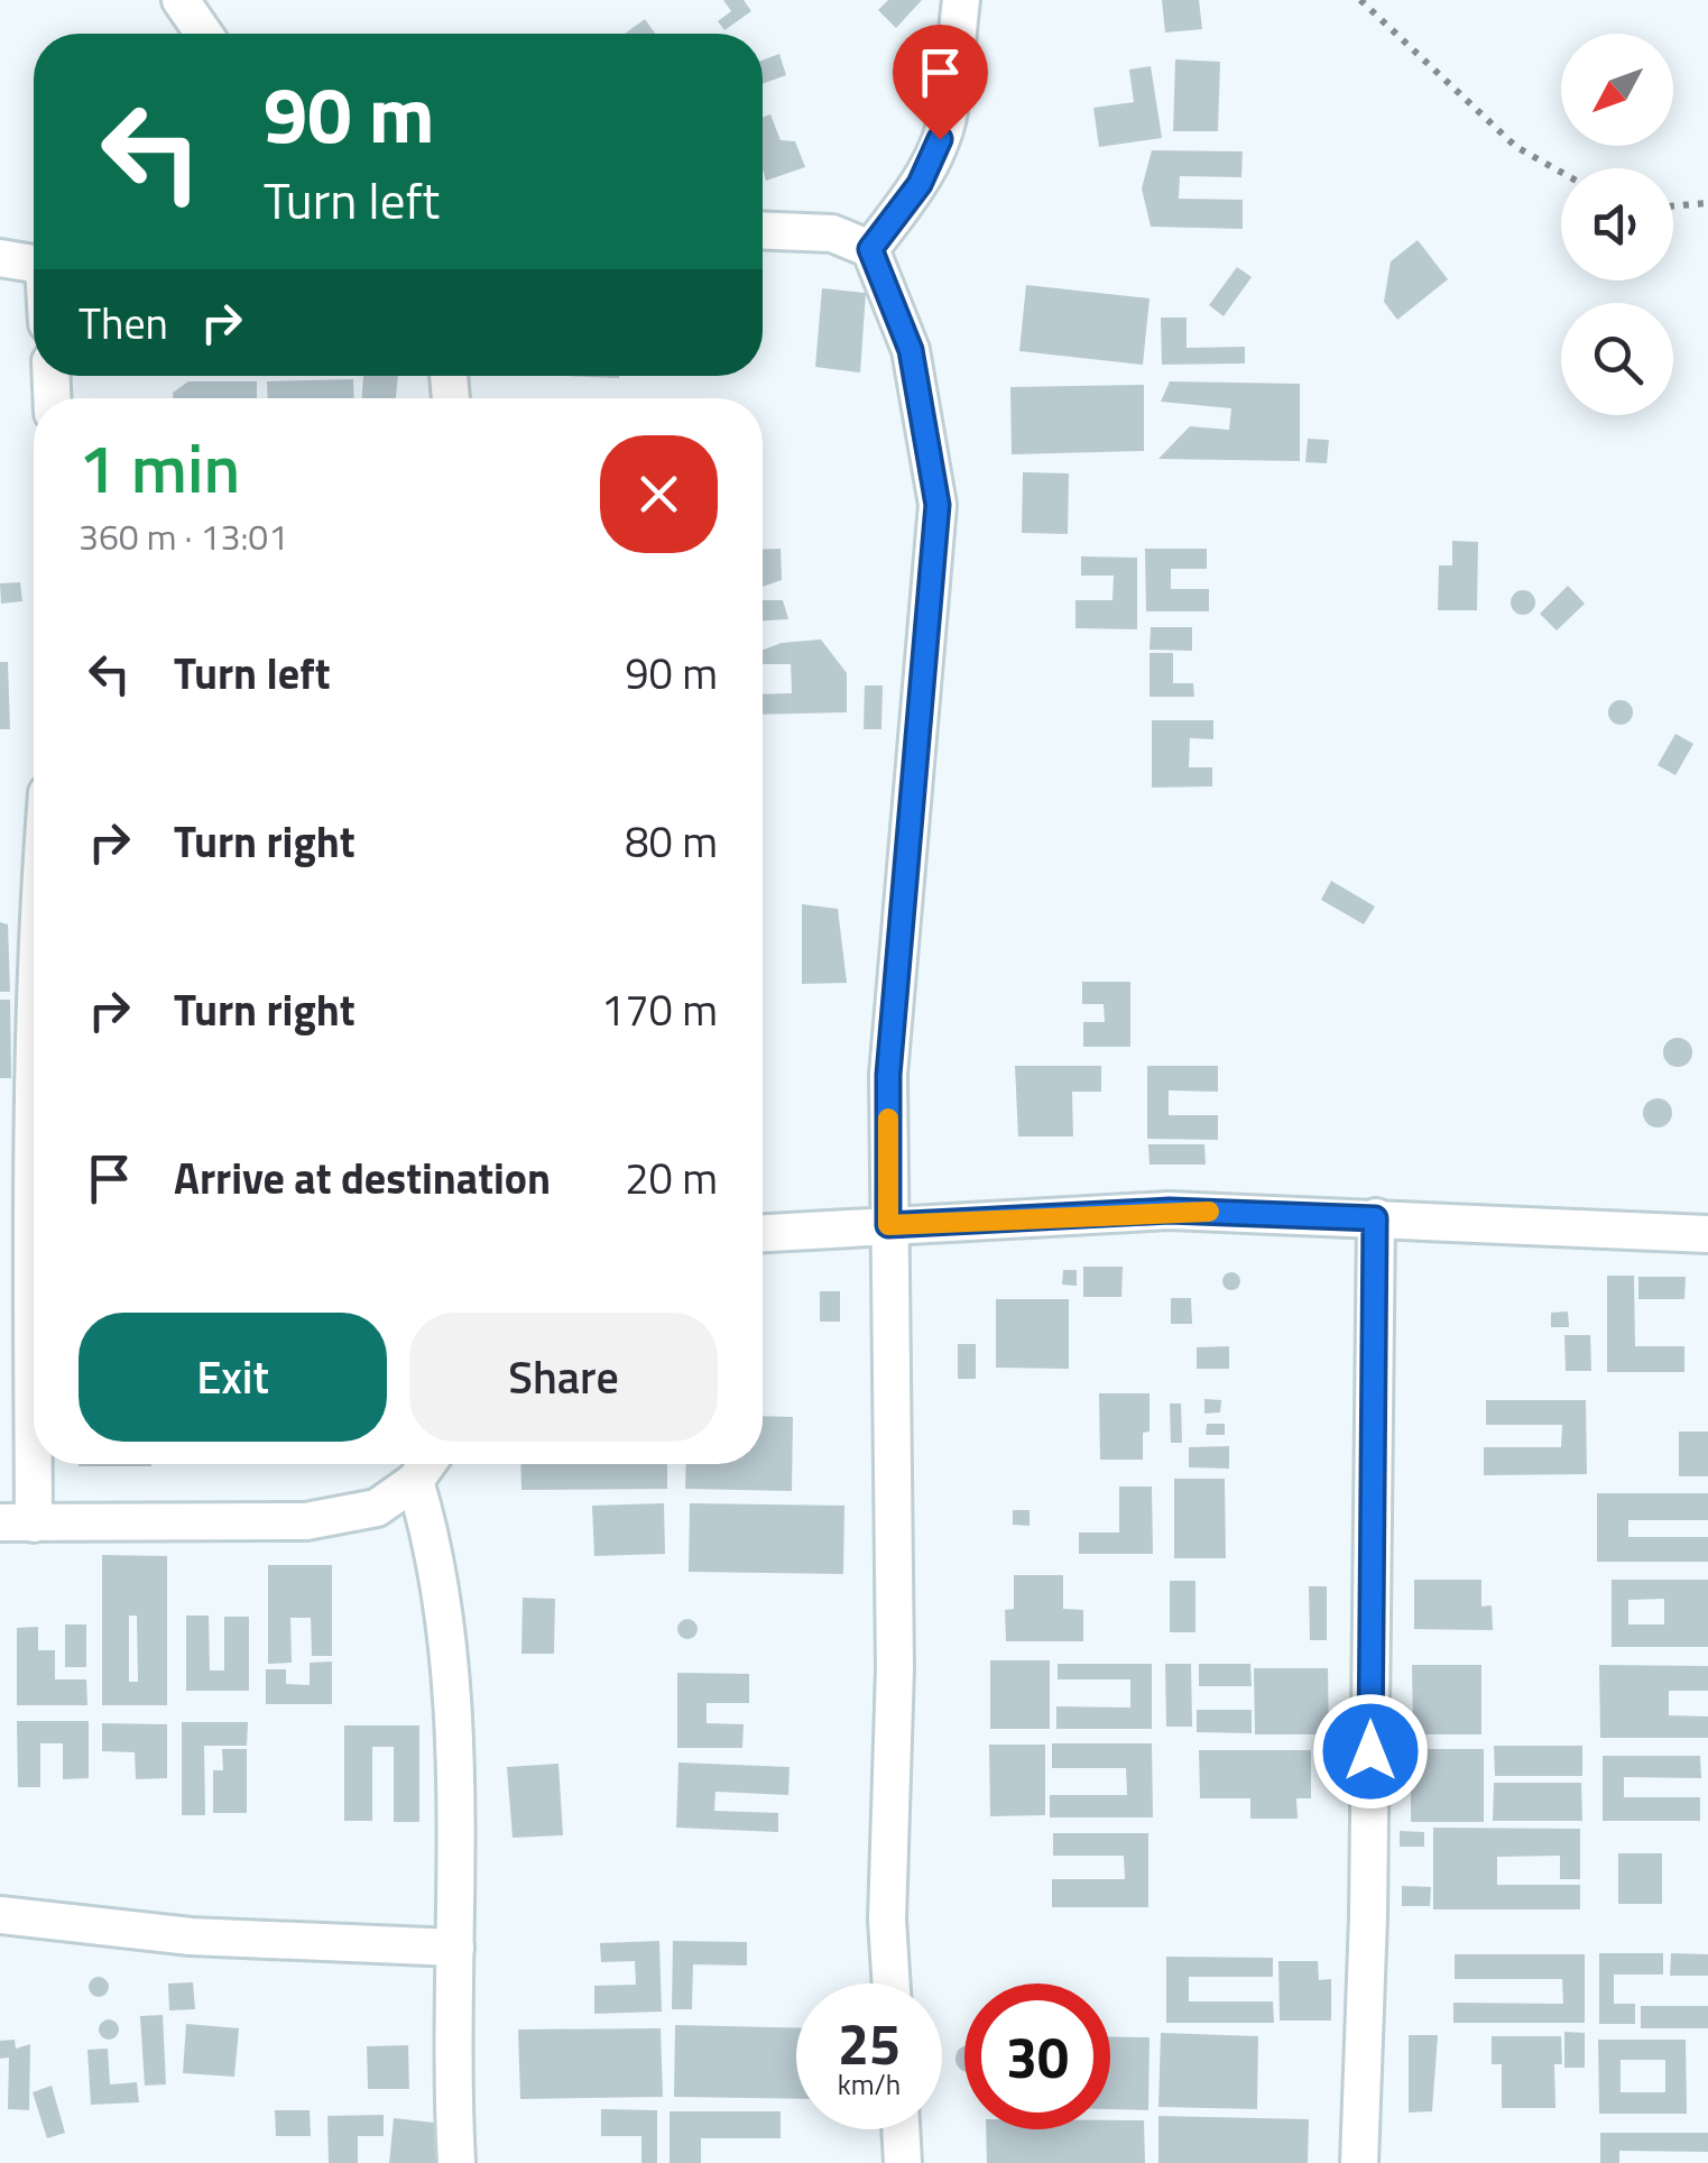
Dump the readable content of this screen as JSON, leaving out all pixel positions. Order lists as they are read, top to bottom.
{
  "north": "bottom left",
  "page": {
    "turn": ["90 m", "Turn left"],
    "then": "Then",
    "heading": ["1 min", "360 m · 13:01"],
    "list": [
      {
        "name": "Turn left",
        "value": "90 m"
      },
      {
        "name": "Turn right",
        "value": "80 m"
      },
      {
        "name": "Turn right",
        "value": "170 m"
      },
      {
        "name": "Arrive at destination",
        "value": "20 m"
      }
    ],
    "buttons": ["Exit", "Share"],
    "speed": "25 km/h",
    "limit": "30"
  }
}
